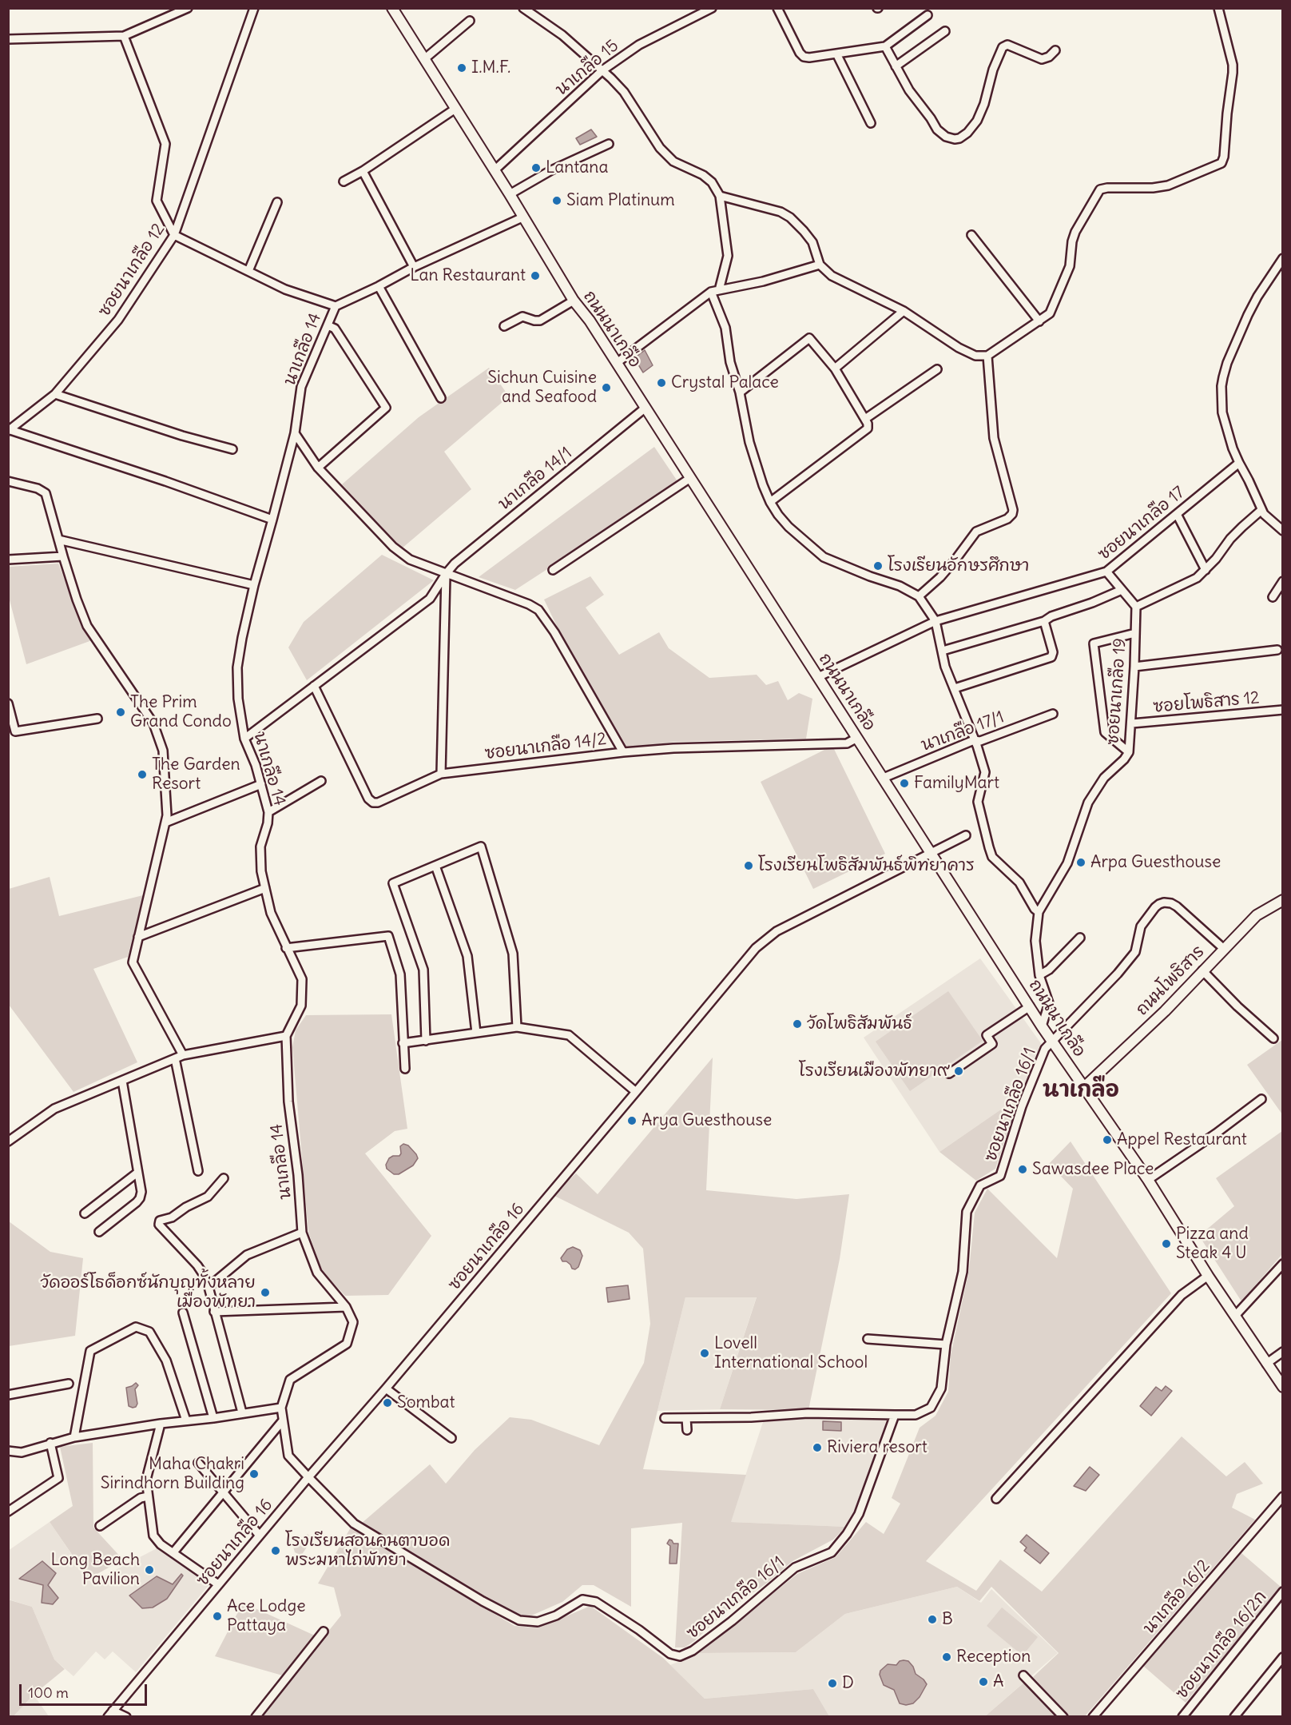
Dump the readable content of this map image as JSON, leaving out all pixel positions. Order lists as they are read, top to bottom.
{
  "streets": {
    "street": [
      "นาเกลือ 15",
      "ซอยนาเกลือ 12",
      "ถนนนาเกลือ",
      "นาเกลือ 14",
      "นาเกลือ 14/1",
      "ซอยนาเกลือ 17",
      "ซอยนาเกลือ 19",
      "ซอยโพธิสาร 12",
      "นาเกลือ 17/1",
      "ซอยนาเกลือ 14/2",
      "ถนนโพธิสาร",
      "ซอยนาเกลือ 16/1",
      "ซอยนาเกลือ 16",
      "นาเกลือ 16/2",
      "ซอยนาเกลือ 16/2ก"
    ]
  },
  "crossings": [
    ["นาเกลือ 15", "ถนนนาเกลือ"],
    ["ถนนนาเกลือ", "นาเกลือ 14"],
    ["ถนนนาเกลือ", "นาเกลือ 14/1"],
    ["ถนนนาเกลือ", "ซอยนาเกลือ 17"],
    ["ถนนนาเกลือ", "ซอยนาเกลือ 19"],
    ["ถนนนาเกลือ", "นาเกลือ 17/1"],
    ["ถนนนาเกลือ", "ซอยนาเกลือ 14/2"],
    ["ถนนนาเกลือ", "ถนนโพธิสาร"],
    ["ถนนนาเกลือ", "ซอยนาเกลือ 16/1"],
    ["ถนนนาเกลือ", "ซอยนาเกลือ 16"],
    ["นาเกลือ 14", "นาเกลือ 14/1"],
    ["นาเกลือ 14", "ซอยนาเกลือ 16/1"],
    ["นาเกลือ 14", "ซอยนาเกลือ 16"],
    ["นาเกลือ 14/1", "ซอยนาเกลือ 14/2"],
    ["ซอยนาเกลือ 19", "ซอยโพธิสาร 12"],
    ["ถนนโพธิสาร", "ซอยนาเกลือ 16/1"],
    ["ซอยนาเกลือ 16/1", "ซอยนาเกลือ 16"]
  ],
  "districts": ["นาเกลือ"],
  "places": [
    "I.M.F.",
    "Lantana",
    "Siam Platinum",
    "Lan Restaurant",
    "Crystal Palace",
    "Sichun Cuisine and Seafood",
    "โรงเรียนอักษรศึกษา",
    "The Prim Grand Condo",
    "The Garden Resort",
    "FamilyMart",
    "Arpa Guesthouse",
    "โรงเรียนโพธิสัมพันธ์พิทยาคาร",
    "วัดโพธิสัมพันธ์",
    "โรงเรียนเมืองพัทยา๙",
    "Arya Guesthouse",
    "Appel Restaurant",
    "Sawasdee Place",
    "Pizza and Steak 4 U",
    "วัดออร์โธด็อกซ์นักบุญทั้งหลาย เมืองพัทยา",
    "Lovell International School",
    "Sombat",
    "Riviera resort",
    "Maha Chakri Sirindhorn Building",
    "โรงเรียนสอนคนตาบอด พระมหาไถ่พัทยา",
    "Long Beach Pavilion",
    "Ace Lodge Pattaya",
    "B",
    "Reception",
    "A",
    "D"
  ],
  "scale_bar": "100 m"
}
